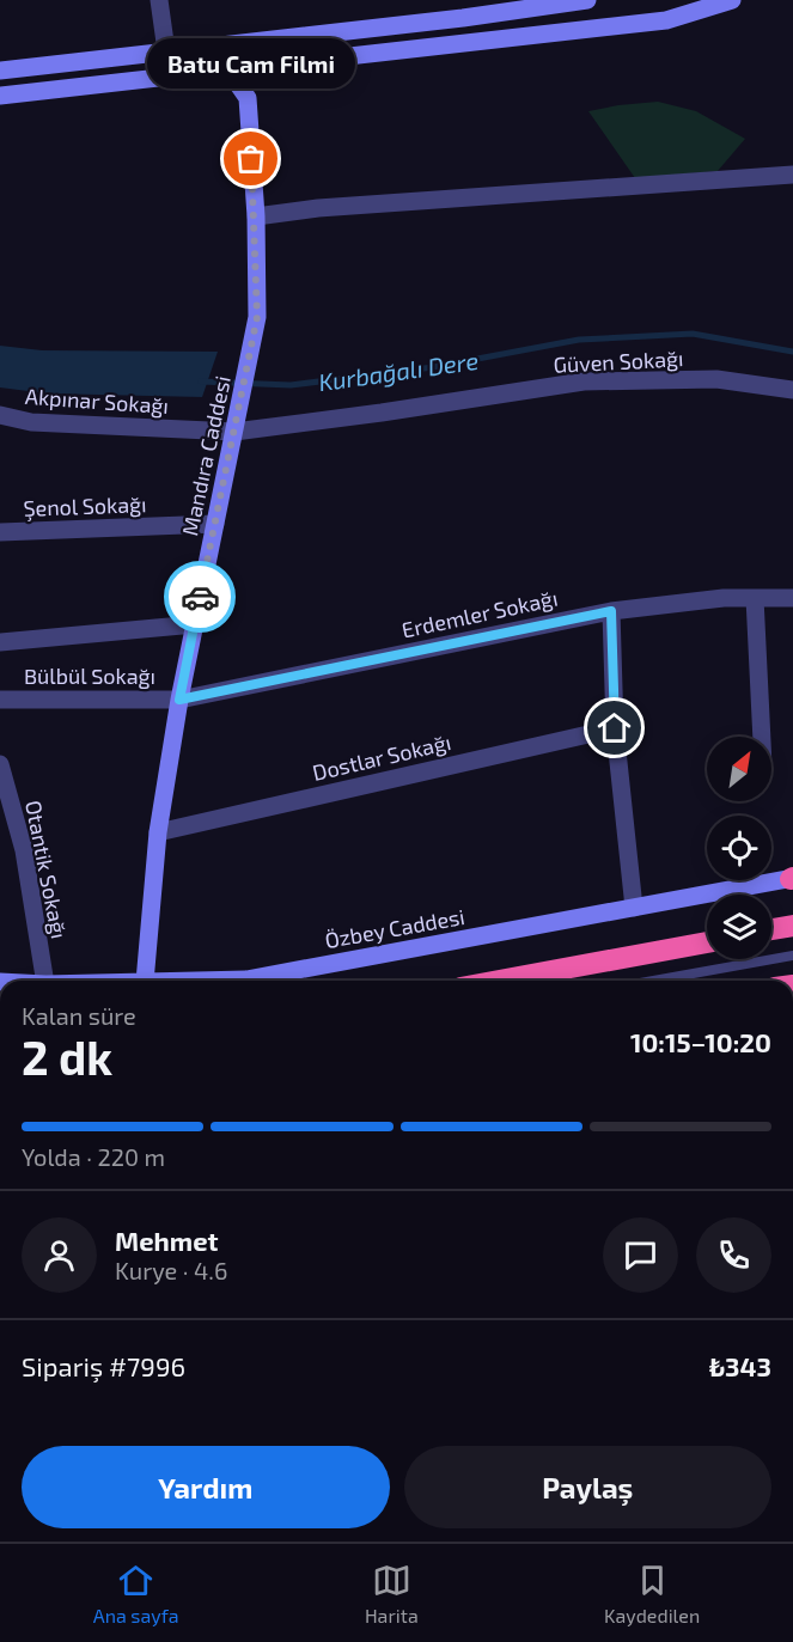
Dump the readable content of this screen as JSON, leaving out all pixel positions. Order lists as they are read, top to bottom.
{
  "streets": {
    "main road": ["Mandıra Caddesi", "Özbey Caddesi"],
    "street": [
      "Güven Sokağı",
      "Akpınar Sokağı",
      "Şenol Sokağı",
      "Erdemler Sokağı",
      "Bülbül Sokağı",
      "Dostlar Sokağı",
      "Otantik Sokağı"
    ]
  },
  "crossings": [
    ["Güven Sokağı", "Akpınar Sokağı"],
    ["Güven Sokağı", "Mandıra Caddesi"],
    ["Akpınar Sokağı", "Mandıra Caddesi"],
    ["Mandıra Caddesi", "Şenol Sokağı"],
    ["Mandıra Caddesi", "Erdemler Sokağı"],
    ["Mandıra Caddesi", "Bülbül Sokağı"],
    ["Mandıra Caddesi", "Dostlar Sokağı"],
    ["Erdemler Sokağı", "Bülbül Sokağı"]
  ],
  "water": ["Kurbağalı Dere"],
  "places": ["Batu Cam Filmi"],
  "north": "top right",
  "page": {
    "bubble": "Batu Cam Filmi",
    "heading": ["2 dk", "Kalan süre", "10:15–10:20"],
    "panel": [
      "Mehmet",
      "Kurye · 4.6",
      "Sipariş #7996",
      "₺343"
    ],
    "bar": "Yolda · 220 m",
    "buttons": ["Yardım", "Paylaş"],
    "tabs": ["Ana sayfa", "Harita", "Kaydedilen"]
  }
}
